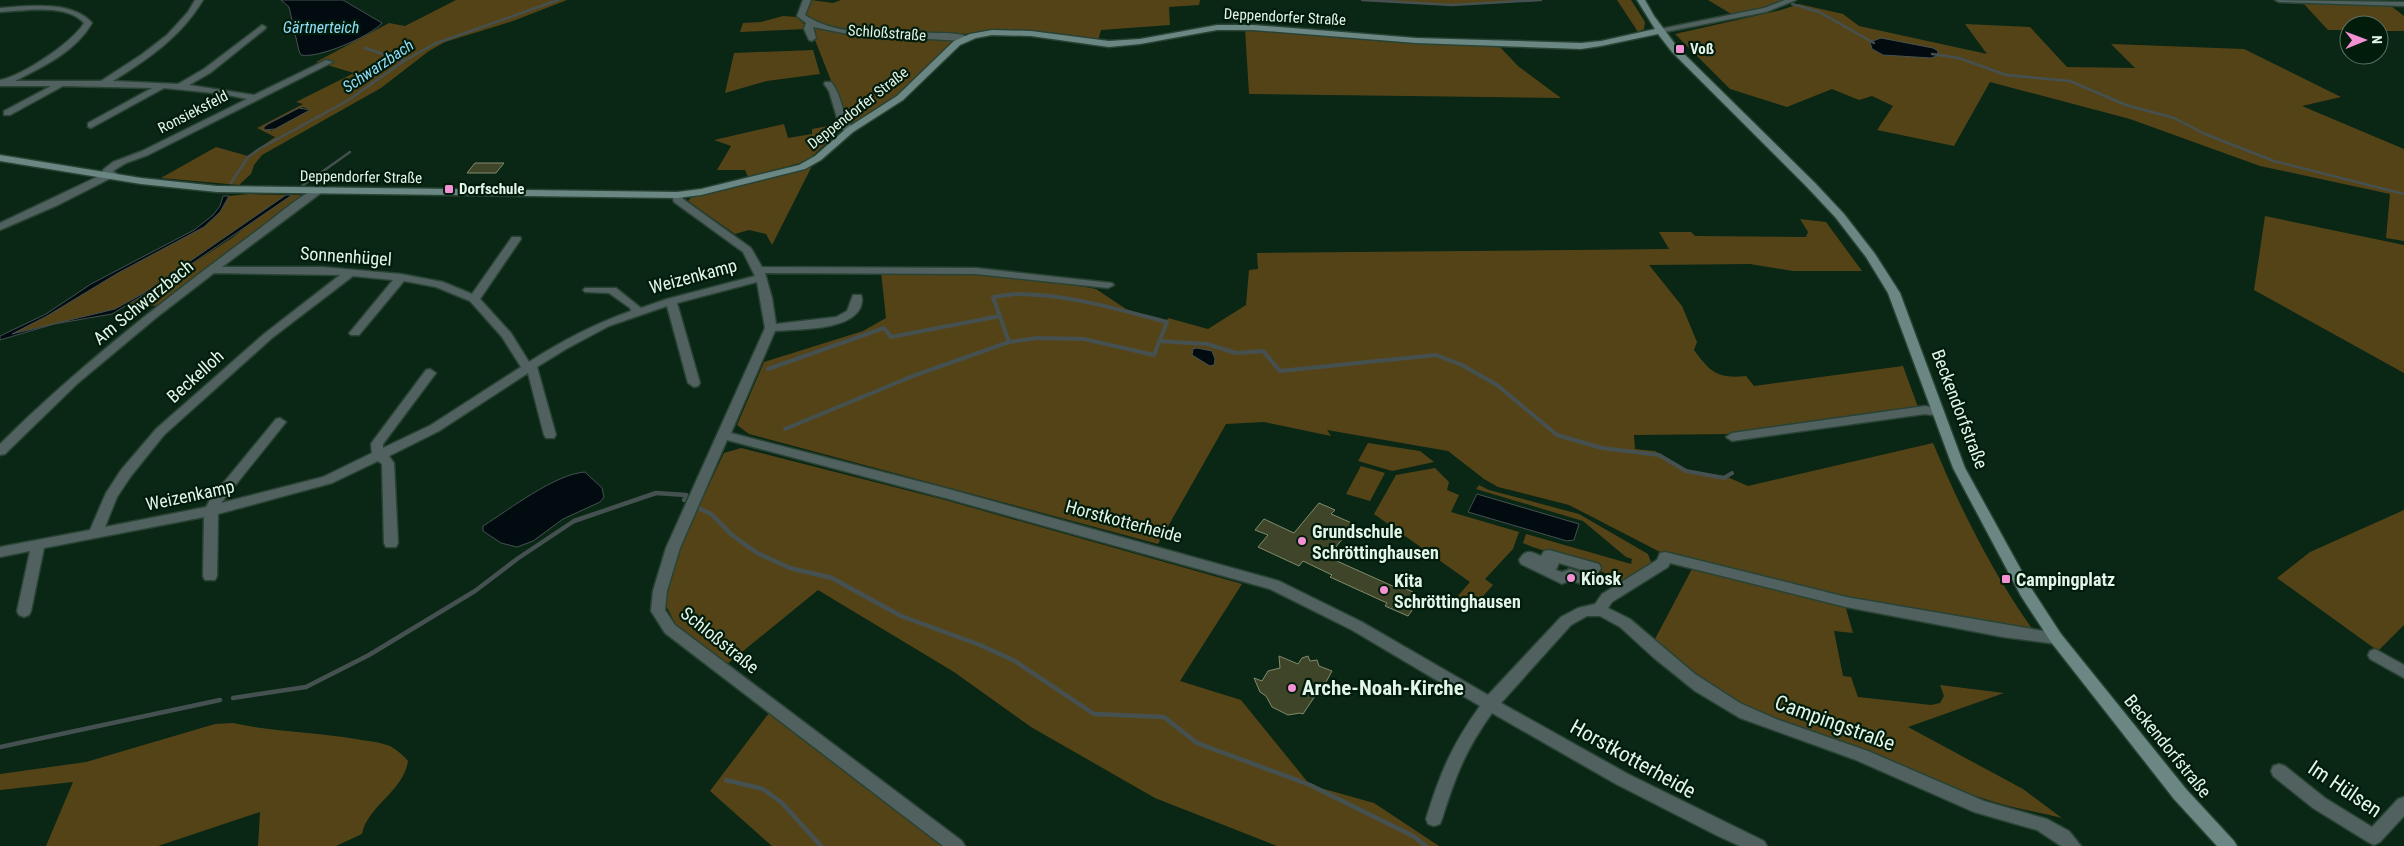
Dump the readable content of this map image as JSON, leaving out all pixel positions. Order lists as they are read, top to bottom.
{
  "streets": {
    "street": [
      "Deppendorfer Straße",
      "Schloßstraße",
      "Ronsieksfeld",
      "Sonnenhügel",
      "Weizenkamp",
      "Am Schwarzbach",
      "Beckelloh",
      "Beckendorfstraße",
      "Horstkotterheide",
      "Campingstraße",
      "Im Hülsen"
    ]
  },
  "crossings": [
    ["Deppendorfer Straße", "Schloßstraße"],
    ["Deppendorfer Straße", "Ronsieksfeld"],
    ["Deppendorfer Straße", "Am Schwarzbach"],
    ["Deppendorfer Straße", "Beckendorfstraße"],
    ["Schloßstraße", "Horstkotterheide"],
    ["Sonnenhügel", "Weizenkamp"],
    ["Sonnenhügel", "Am Schwarzbach"],
    ["Sonnenhügel", "Beckelloh"],
    ["Weizenkamp", "Beckelloh"]
  ],
  "water": ["Gärtnerteich", "Schwarzbach"],
  "places": {
    "transit": ["Voß", "Dorfschule", "Campingplatz"],
    "other": [
      "Grundschule Schröttinghausen",
      "Kiosk",
      "Kita Schröttinghausen",
      "Arche-Noah-Kirche"
    ]
  },
  "north": "right"
}
